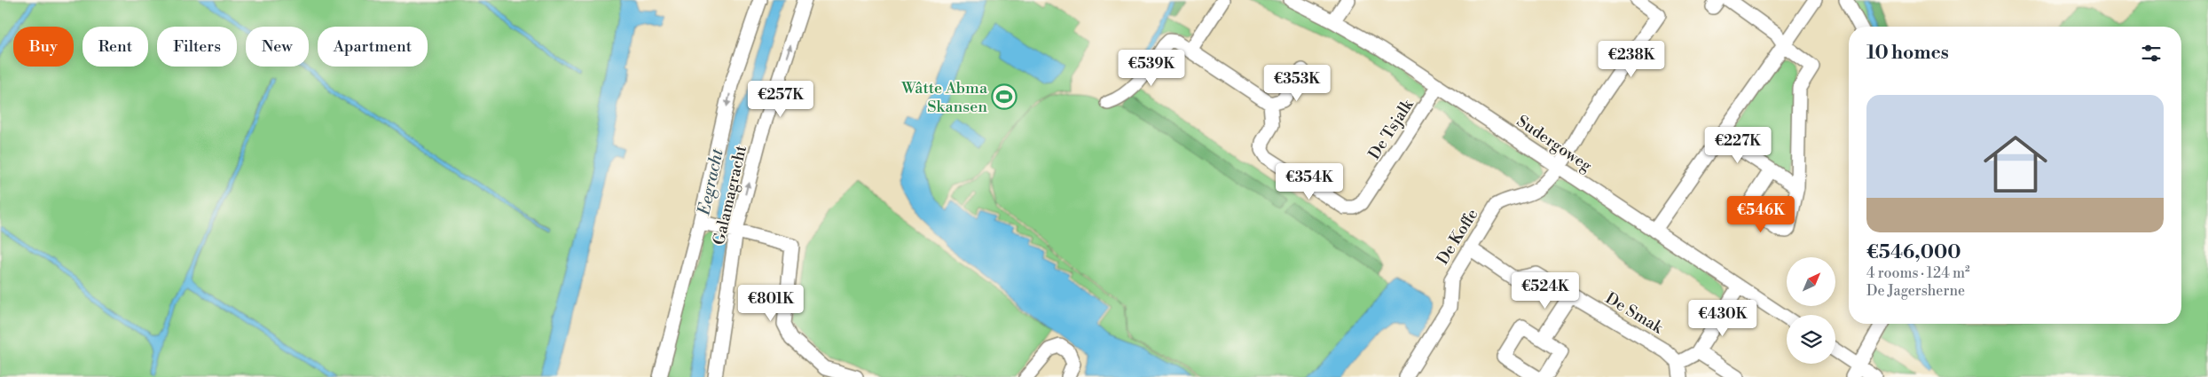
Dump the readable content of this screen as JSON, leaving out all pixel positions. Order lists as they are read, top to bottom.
{
  "streets": {
    "street": [
      "De Tsjalk",
      "Sudergoweg",
      "Galamagracht",
      "De Koffe",
      "De Smak"
    ]
  },
  "crossings": [
    ["De Tsjalk", "Sudergoweg"],
    ["Sudergoweg", "De Koffe"],
    ["De Koffe", "De Smak"]
  ],
  "water": ["Eegracht"],
  "places": {
    "sports": ["Wâtte Abma Skansen"]
  },
  "north": "top right",
  "page": {
    "chip": [
      "Buy",
      "Rent",
      "Filters",
      "New",
      "Apartment"
    ],
    "heading": "10 homes",
    "price": [
      "€238K",
      "€539K",
      "€353K",
      "€257K",
      "€227K",
      "€354K",
      "€546K",
      "€524K",
      "€801K",
      "€430K"
    ],
    "list": [
      {
        "name": "€546,000",
        "note": "4 rooms · 124 m² · De Jagersherne"
      }
    ]
  }
}
